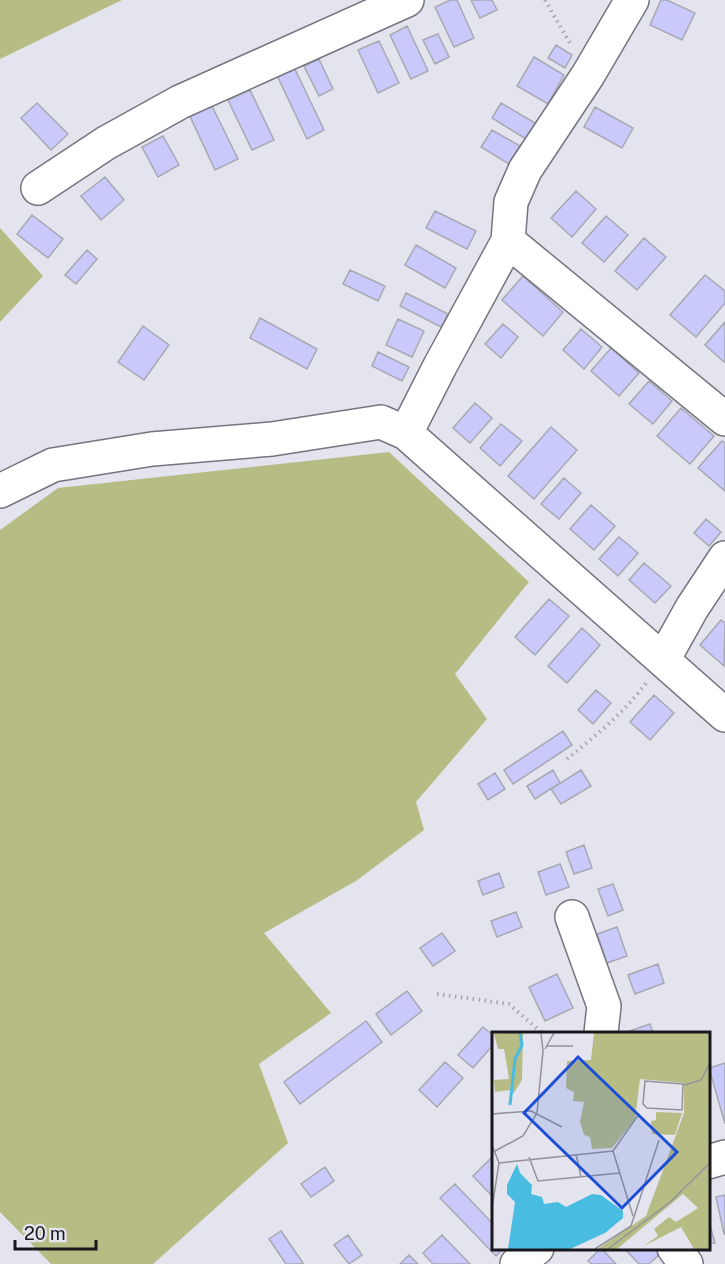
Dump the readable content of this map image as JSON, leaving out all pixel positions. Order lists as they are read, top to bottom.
{
  "scale_bar": "20 m"
}
